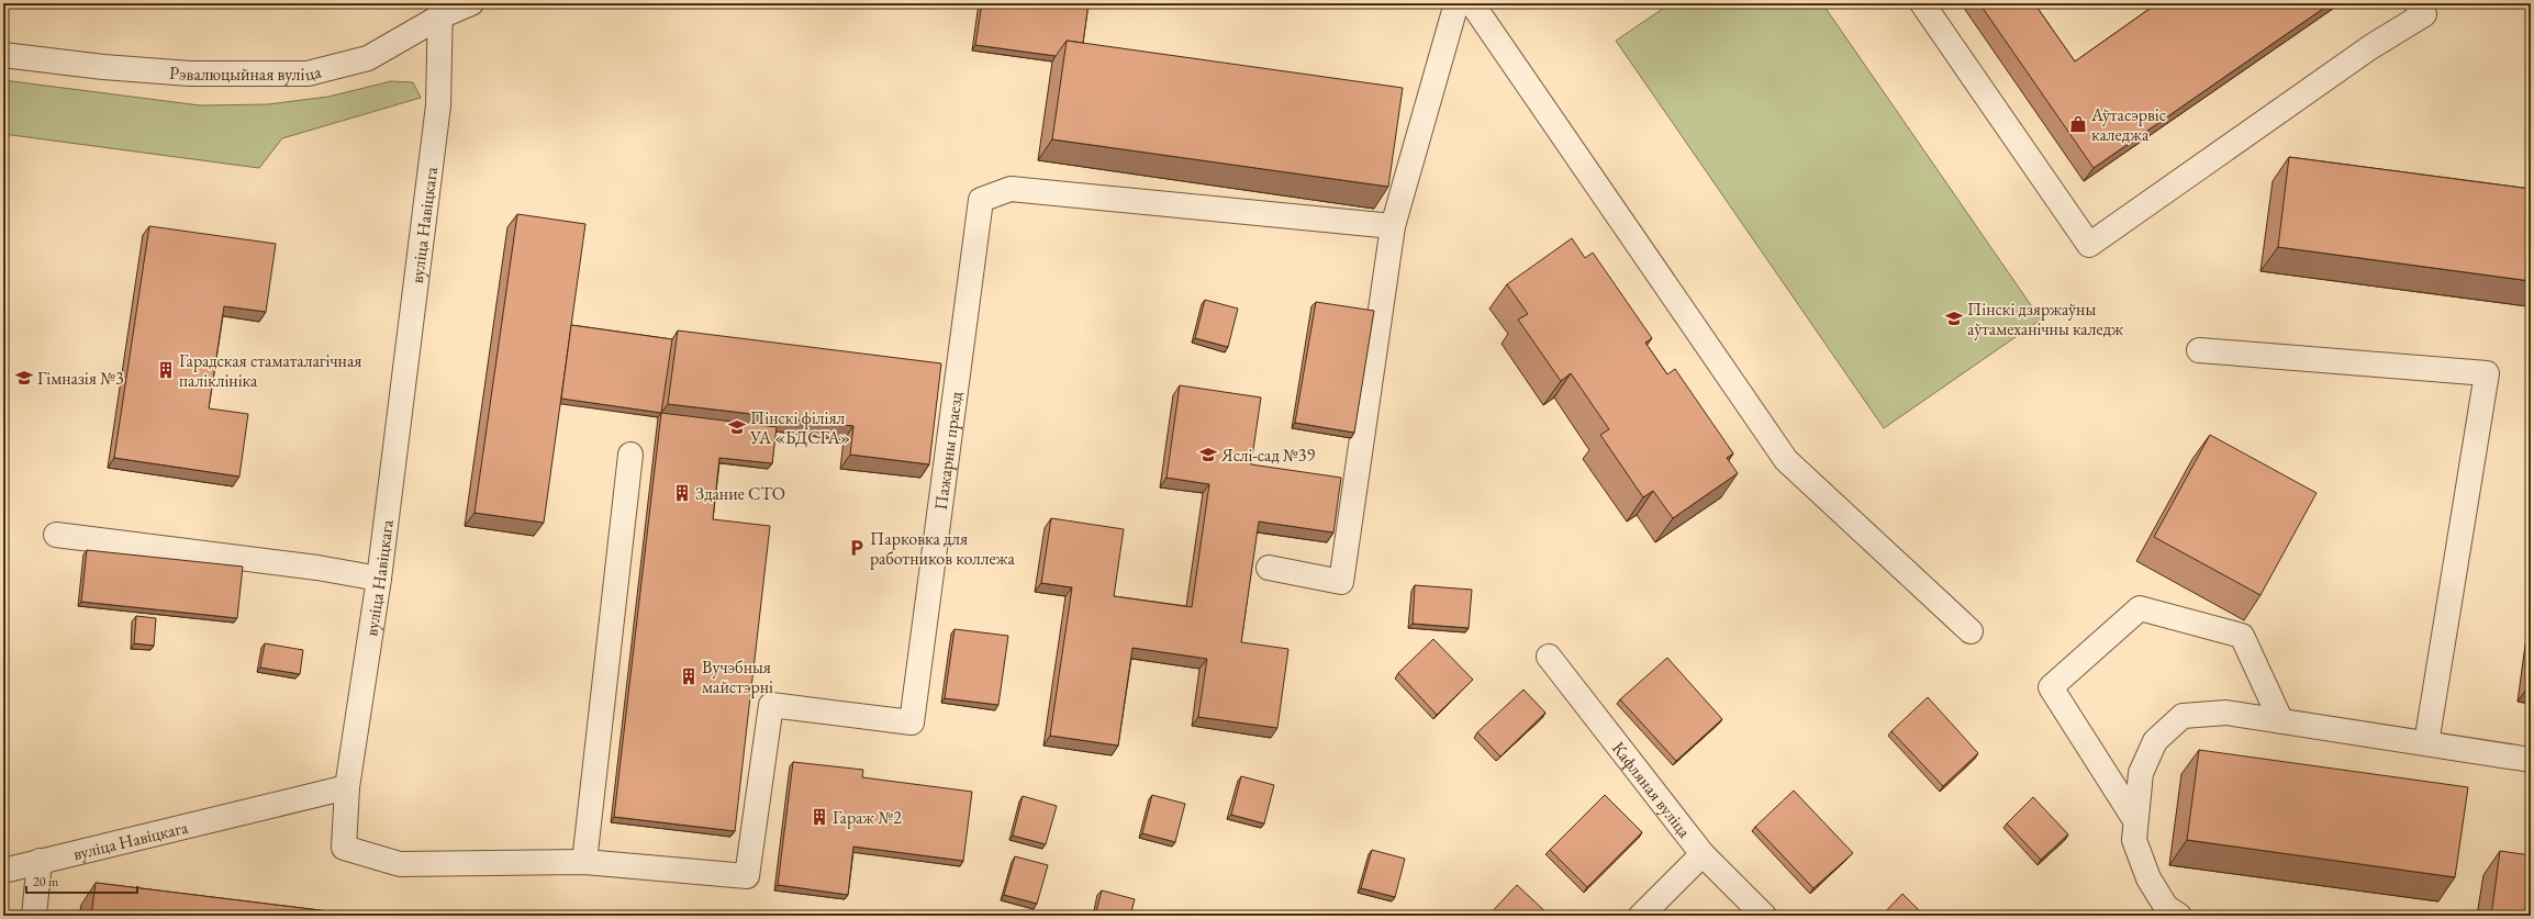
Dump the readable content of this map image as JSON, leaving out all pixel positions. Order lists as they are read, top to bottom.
{
  "streets": {
    "street": [
      "Рэвалюцыйная вуліца",
      "вуліца Навіцкага",
      "Пажарны праезд",
      "Кафляная вуліца"
    ]
  },
  "crossings": [
    ["Рэвалюцыйная вуліца", "вуліца Навіцкага"]
  ],
  "places": {
    "shop": ["Аўтасэрвіс каледжа"],
    "school or university": [
      "Пінскі дзяржаўны аўтамеханічны каледж",
      "Гімназія №3",
      "Пінскі філіял УА «БДСГА»",
      "Яслі-сад №39"
    ],
    "building": [
      "Гарадская стаматалагічная паліклініка",
      "Здание СТО",
      "Вучэбныя майстэрні",
      "Гараж №2"
    ],
    "parking": ["Парковка для работников коллежа"]
  },
  "scale_bar": "20 m"
}
